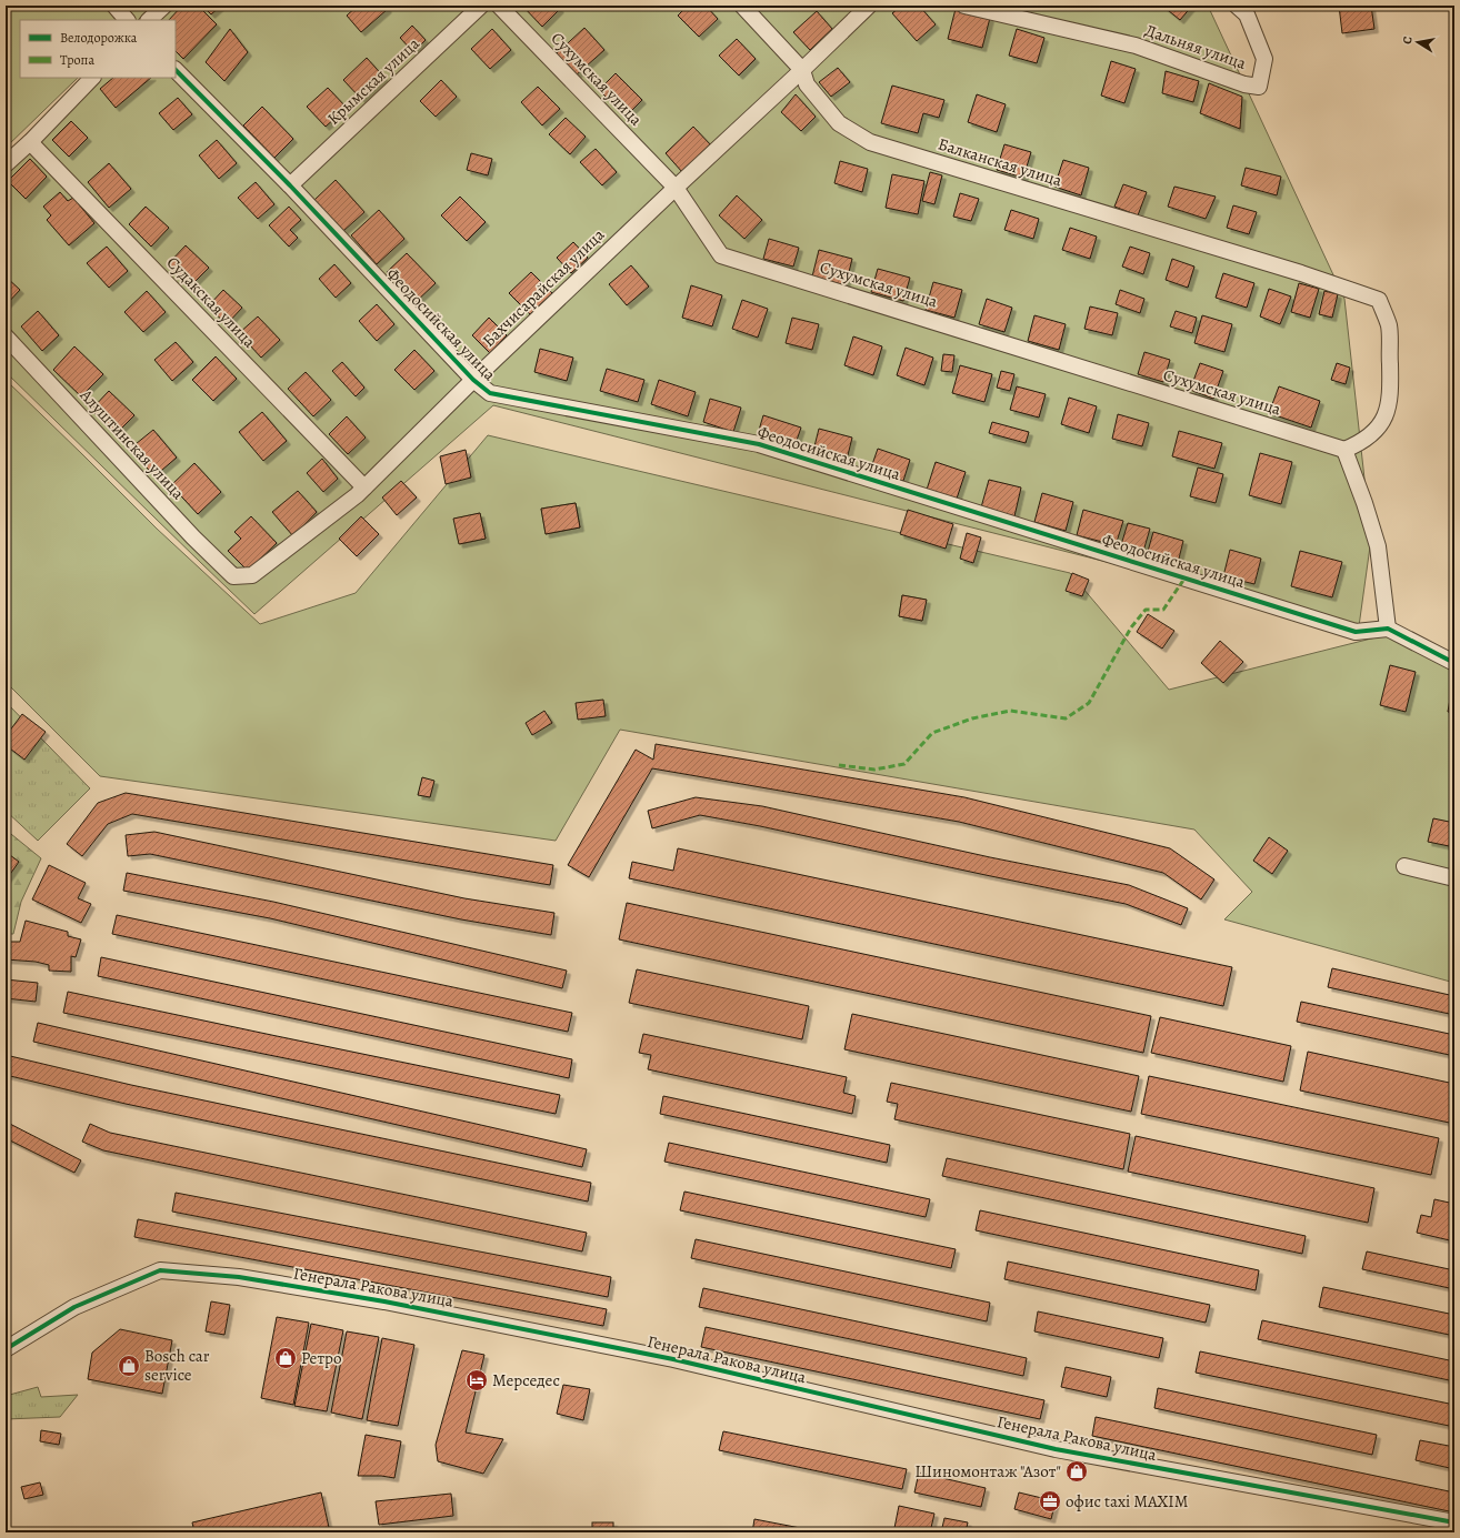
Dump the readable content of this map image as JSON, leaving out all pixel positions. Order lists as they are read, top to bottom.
{
  "streets": {
    "street": [
      "Дальняя улица",
      "Сухумская улица",
      "Крымская улица",
      "Балканская улица",
      "Бахчисарайская улица",
      "Судакская улица",
      "Феодосийская улица",
      "Алуштинская улица",
      "Генерала Ракова улица"
    ]
  },
  "crossings": [
    ["Сухумская улица", "Балканская улица"],
    ["Сухумская улица", "Бахчисарайская улица"],
    ["Крымская улица", "Феодосийская улица"],
    ["Балканская улица", "Бахчисарайская улица"],
    ["Бахчисарайская улица", "Судакская улица"],
    ["Бахчисарайская улица", "Феодосийская улица"],
    ["Бахчисарайская улица", "Алуштинская улица"]
  ],
  "places": {
    "shop": ["Ретро", "Bosch car service", "Шиномонтаж \"Азот\""],
    "hotel": ["Мерседес"],
    "office": ["офис taxi MAXIM"]
  },
  "legend": ["Велодорожка", "Тропа"],
  "north": "left"
}
